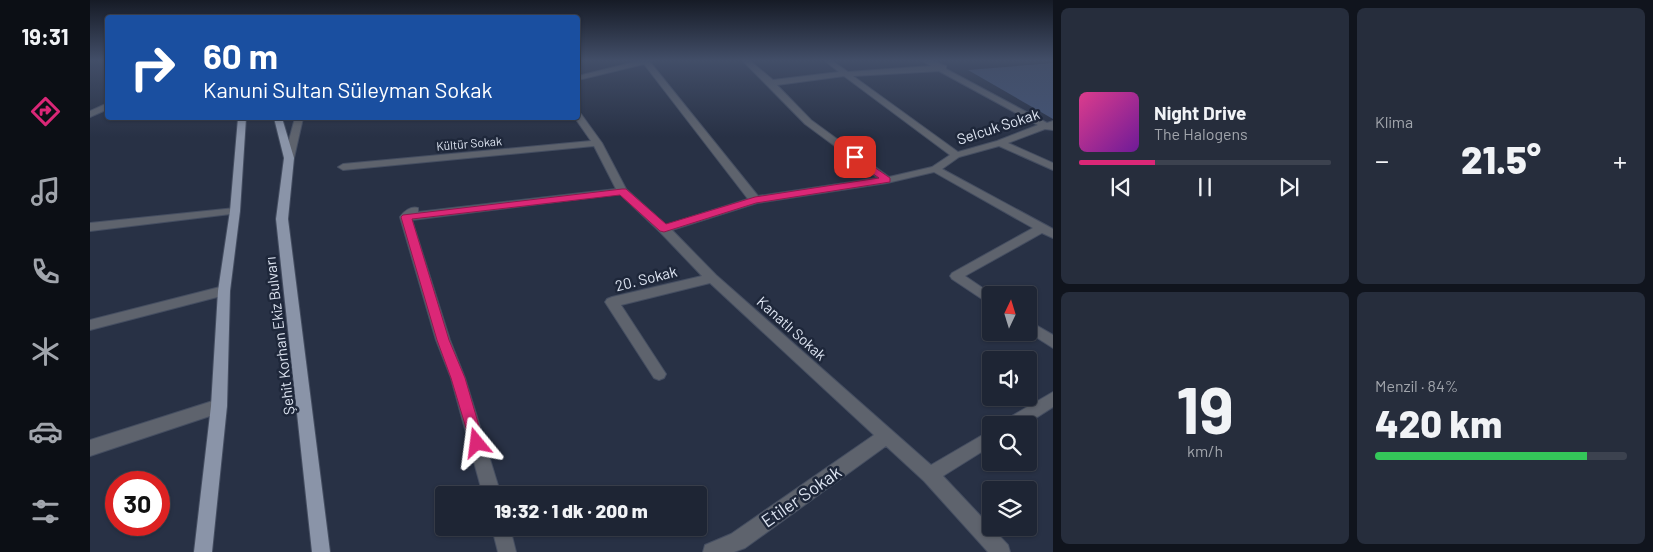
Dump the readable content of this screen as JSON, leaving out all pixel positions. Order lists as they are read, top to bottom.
{
  "streets": {
    "main road": ["Şehit Korhan Ekiz Bulvarı"],
    "street": [
      "Selcuk Sokak",
      "Kültür Sokak",
      "20. Sokak",
      "Kanatlı Sokak",
      "Etiler Sokak"
    ]
  },
  "crossings": [
    ["Selcuk Sokak", "Kanatlı Sokak"],
    ["Kültür Sokak", "Kanatlı Sokak"],
    ["20. Sokak", "Kanatlı Sokak"],
    ["Kanatlı Sokak", "Etiler Sokak"]
  ],
  "north": "top",
  "page": {
    "tabs": "19:31",
    "tile": [
      "Klima",
      ["19", "km/h"],
      ["Menzil · 84%", "420 km"]
    ],
    "turn": ["60 m", "Kanuni Sultan Süleyman Sokak"],
    "song": ["Night Drive", "The Halogens"],
    "heat": ["−", "21.5°", "+"],
    "limit": "30",
    "trip": "19:32 · 1 dk · 200 m"
  }
}
